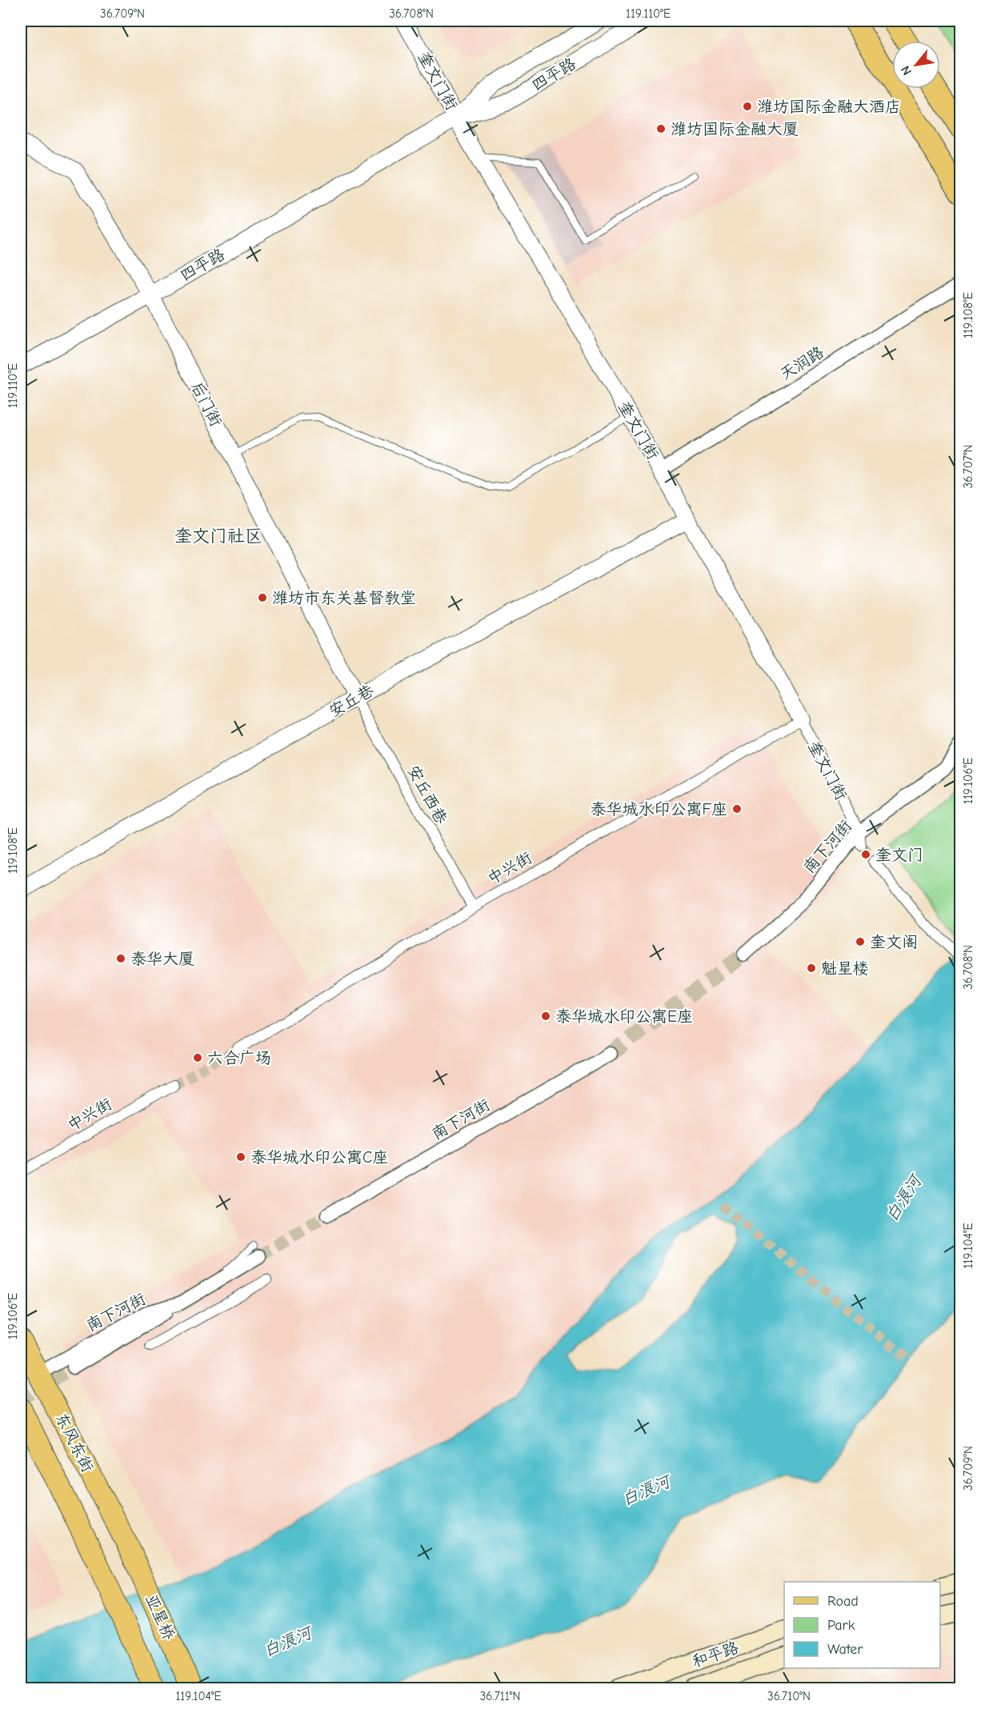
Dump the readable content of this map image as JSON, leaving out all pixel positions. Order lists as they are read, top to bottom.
{
  "streets": {
    "main road": ["东风东街", "亚星桥", "和平路"],
    "street": [
      "四平路",
      "奎文门街",
      "天润路",
      "后门街",
      "安丘巷",
      "安丘西巷",
      "南下河街",
      "中兴街"
    ]
  },
  "crossings": [
    ["四平路", "奎文门街"],
    ["四平路", "后门街"],
    ["奎文门街", "天润路"],
    ["奎文门街", "安丘巷"],
    ["奎文门街", "南下河街"],
    ["奎文门街", "中兴街"],
    ["后门街", "安丘巷"],
    ["后门街", "安丘西巷"],
    ["安丘巷", "安丘西巷"],
    ["安丘西巷", "中兴街"],
    ["南下河街", "东风东街"],
    ["东风东街", "亚星桥"]
  ],
  "districts": ["奎文门社区"],
  "water": ["白浪河"],
  "places": [
    "潍坊国际金融大酒店",
    "潍坊国际金融大厦",
    "潍坊市东关基督教堂",
    "泰华城水印公寓F座",
    "奎文门",
    "奎文阁",
    "泰华大厦",
    "魁星楼",
    "泰华城水印公寓E座",
    "六合广场",
    "泰华城水印公寓C座"
  ],
  "legend": ["Road", "Park", "Water"],
  "north": "bottom left",
  "coordinates": [
    "36.709°N",
    "36.708°N",
    "119.110°E",
    "119.108°E",
    "36.707°N",
    "119.106°E",
    "119.104°E",
    "36.711°N",
    "36.710°N"
  ]
}
